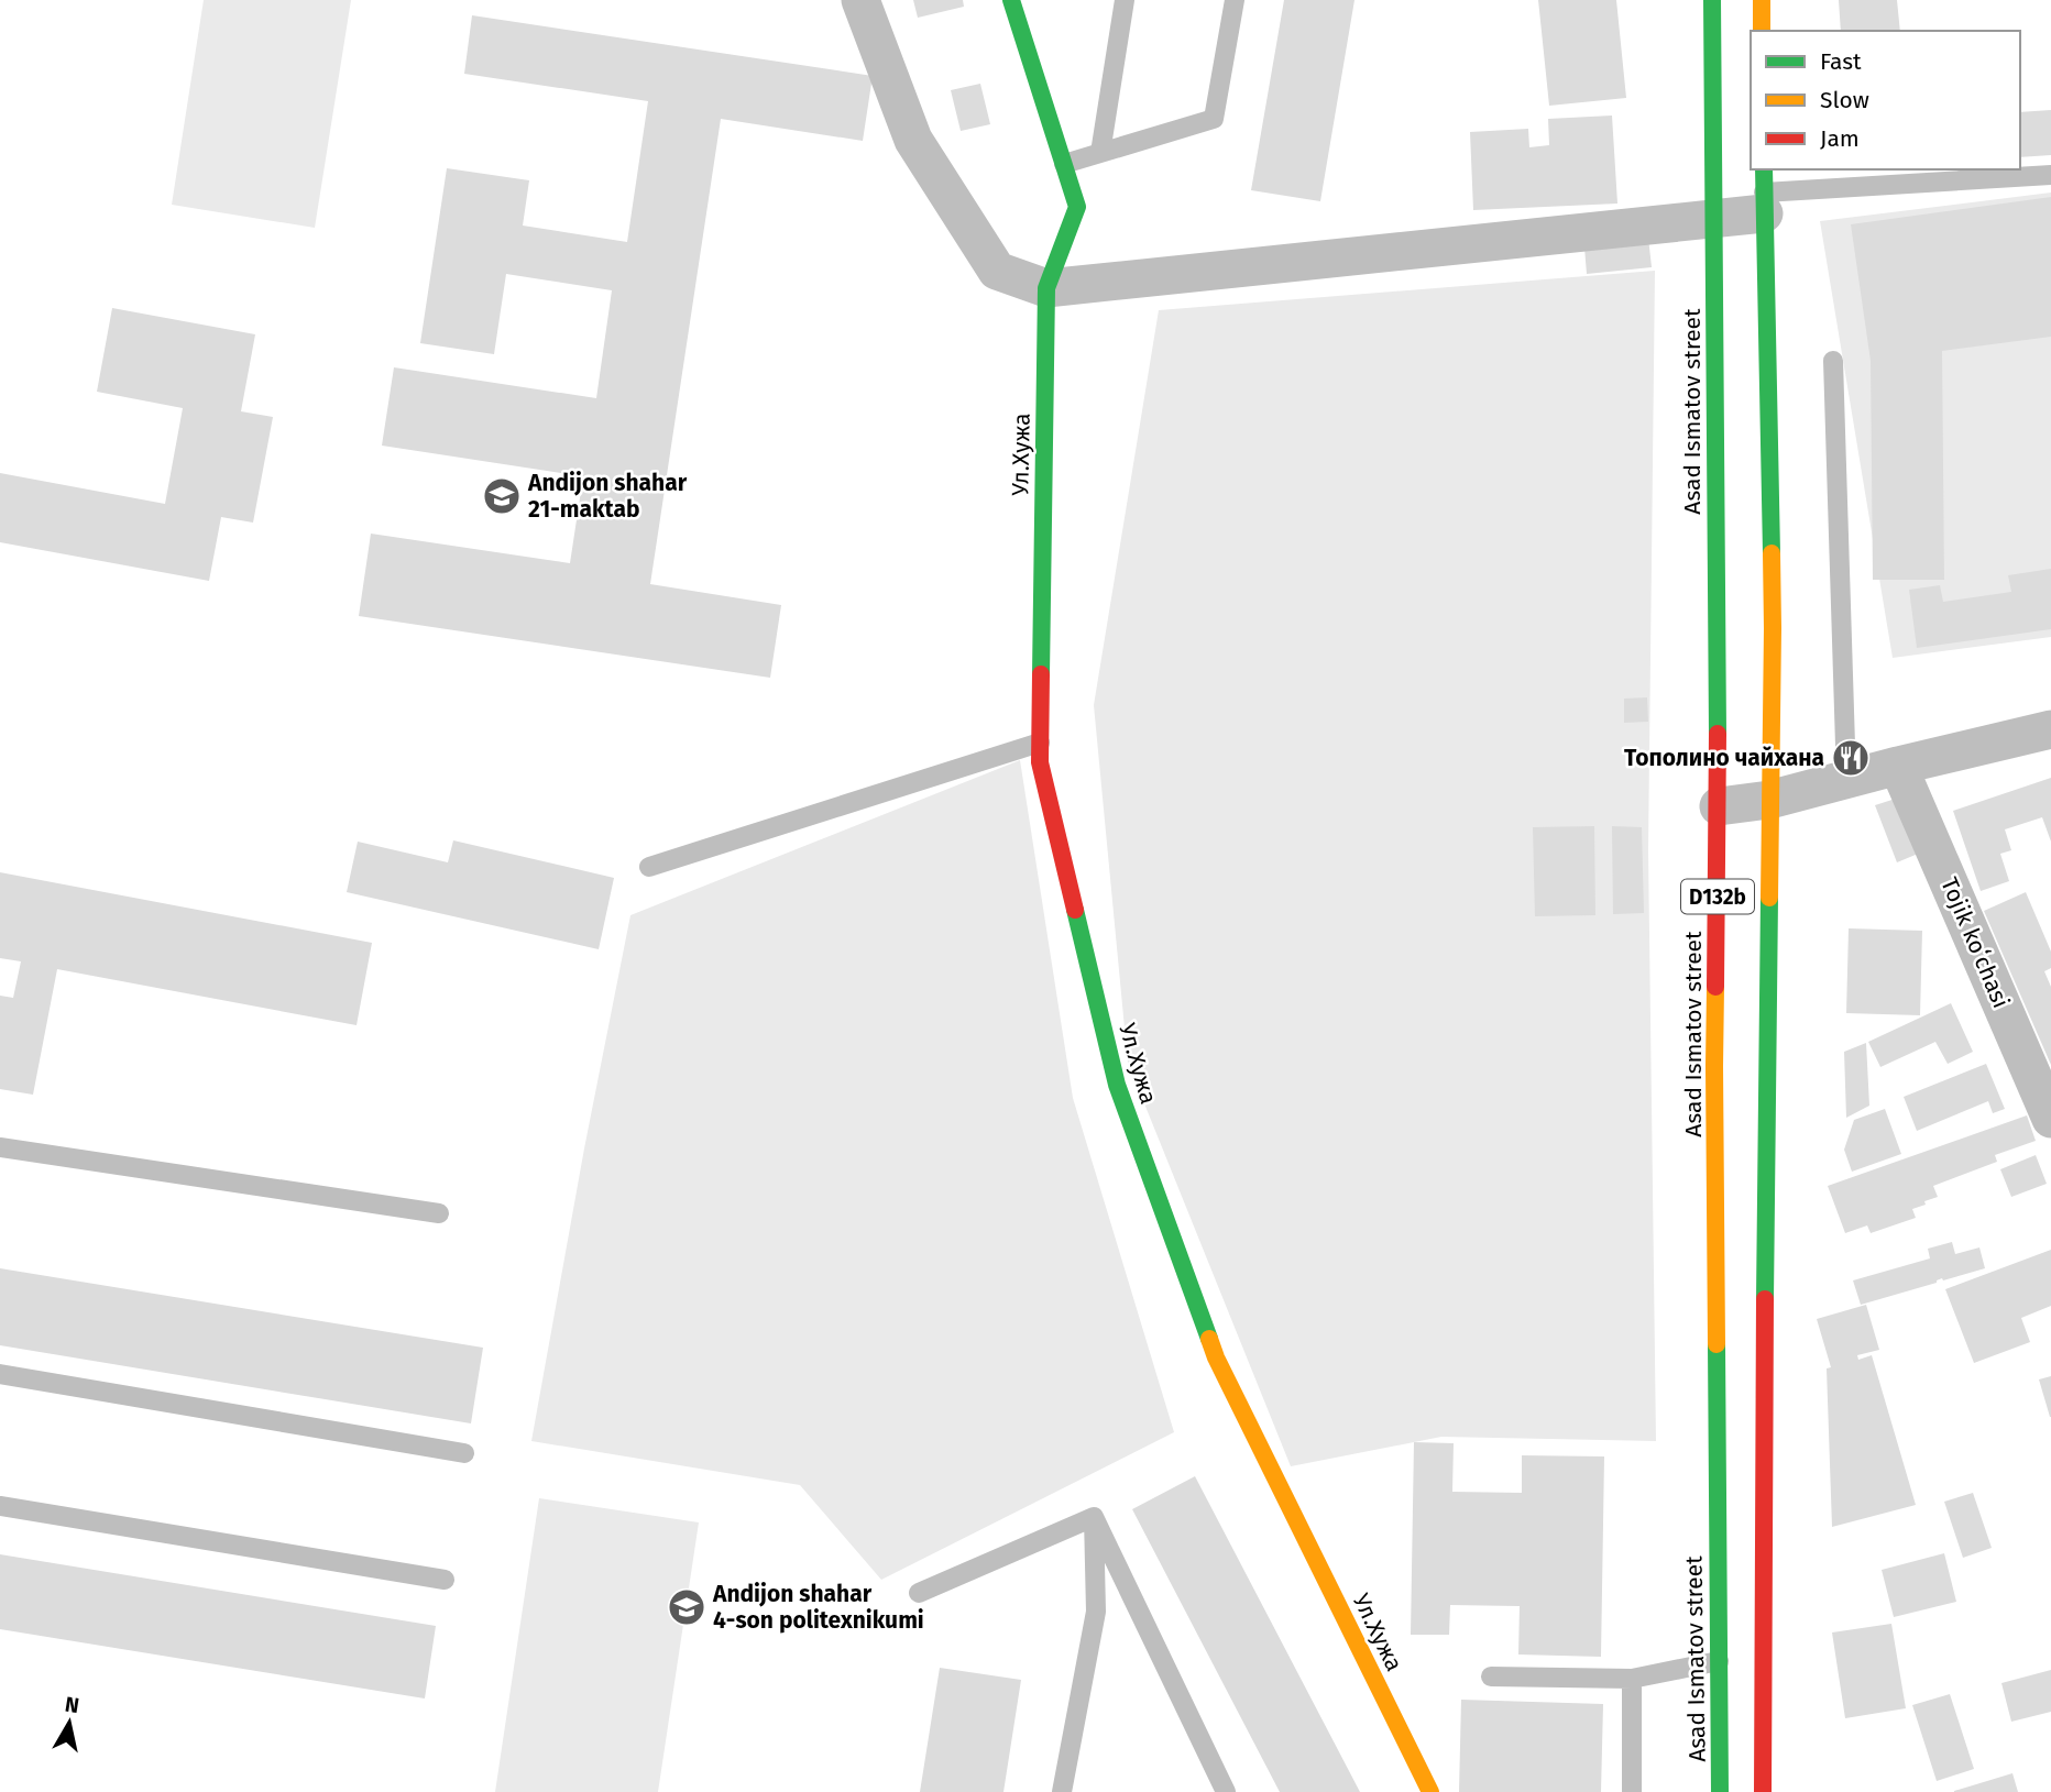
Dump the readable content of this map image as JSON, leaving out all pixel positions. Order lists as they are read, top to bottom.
{
  "streets": {
    "main road": ["Asad Ismatov street", "Ул.Хужа", "D132b"],
    "street": ["Tojik koʻchasi"]
  },
  "places": {
    "school or university": ["Andijon shahar 21-maktab", "Andijon shahar 4-son politexnikumi"],
    "restaurant": ["Тополино чайхана"]
  },
  "legend": ["Fast", "Slow", "Jam"],
  "north": "top"
}
